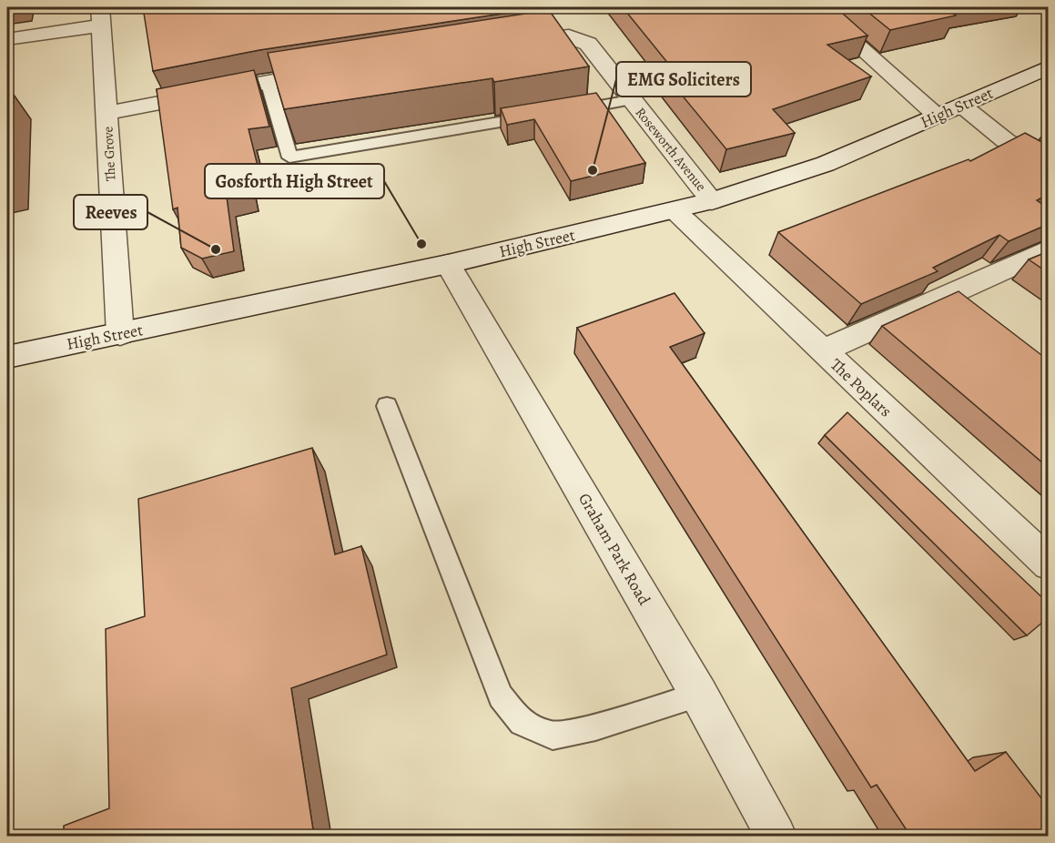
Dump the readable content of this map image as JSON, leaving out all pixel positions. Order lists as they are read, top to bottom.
{
  "streets": {
    "street": [
      "High Street",
      "Roseworth Avenue",
      "The Grove",
      "The Poplars",
      "Graham Park Road"
    ]
  },
  "crossings": [
    ["High Street", "Roseworth Avenue"],
    ["High Street", "The Grove"],
    ["High Street", "The Poplars"],
    ["High Street", "Graham Park Road"]
  ],
  "places": ["EMG Soliciters", "Gosforth High Street", "Reeves"]
}
